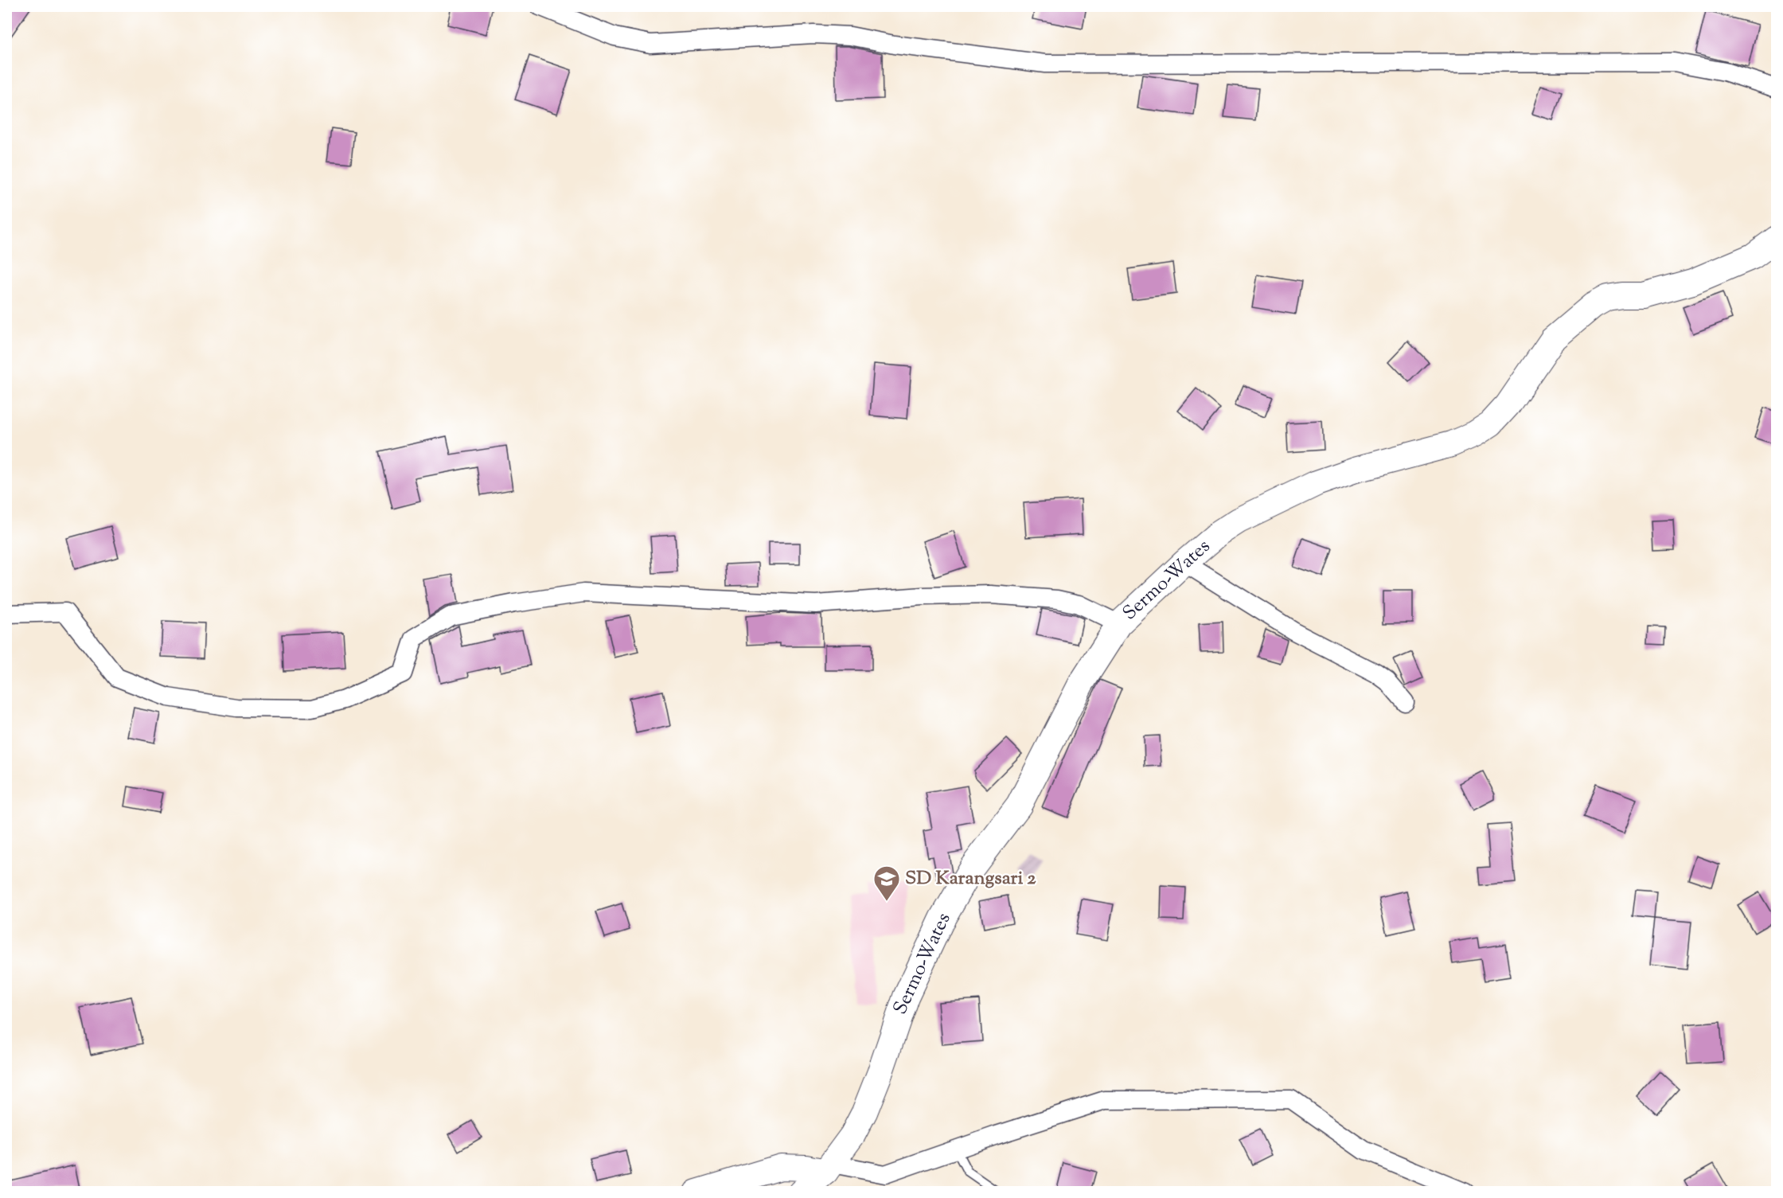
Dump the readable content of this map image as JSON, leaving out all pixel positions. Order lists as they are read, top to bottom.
{
  "streets": {
    "main road": ["Sermo-Wates"]
  },
  "places": {
    "school or university": ["SD Karangsari 2"]
  }
}
